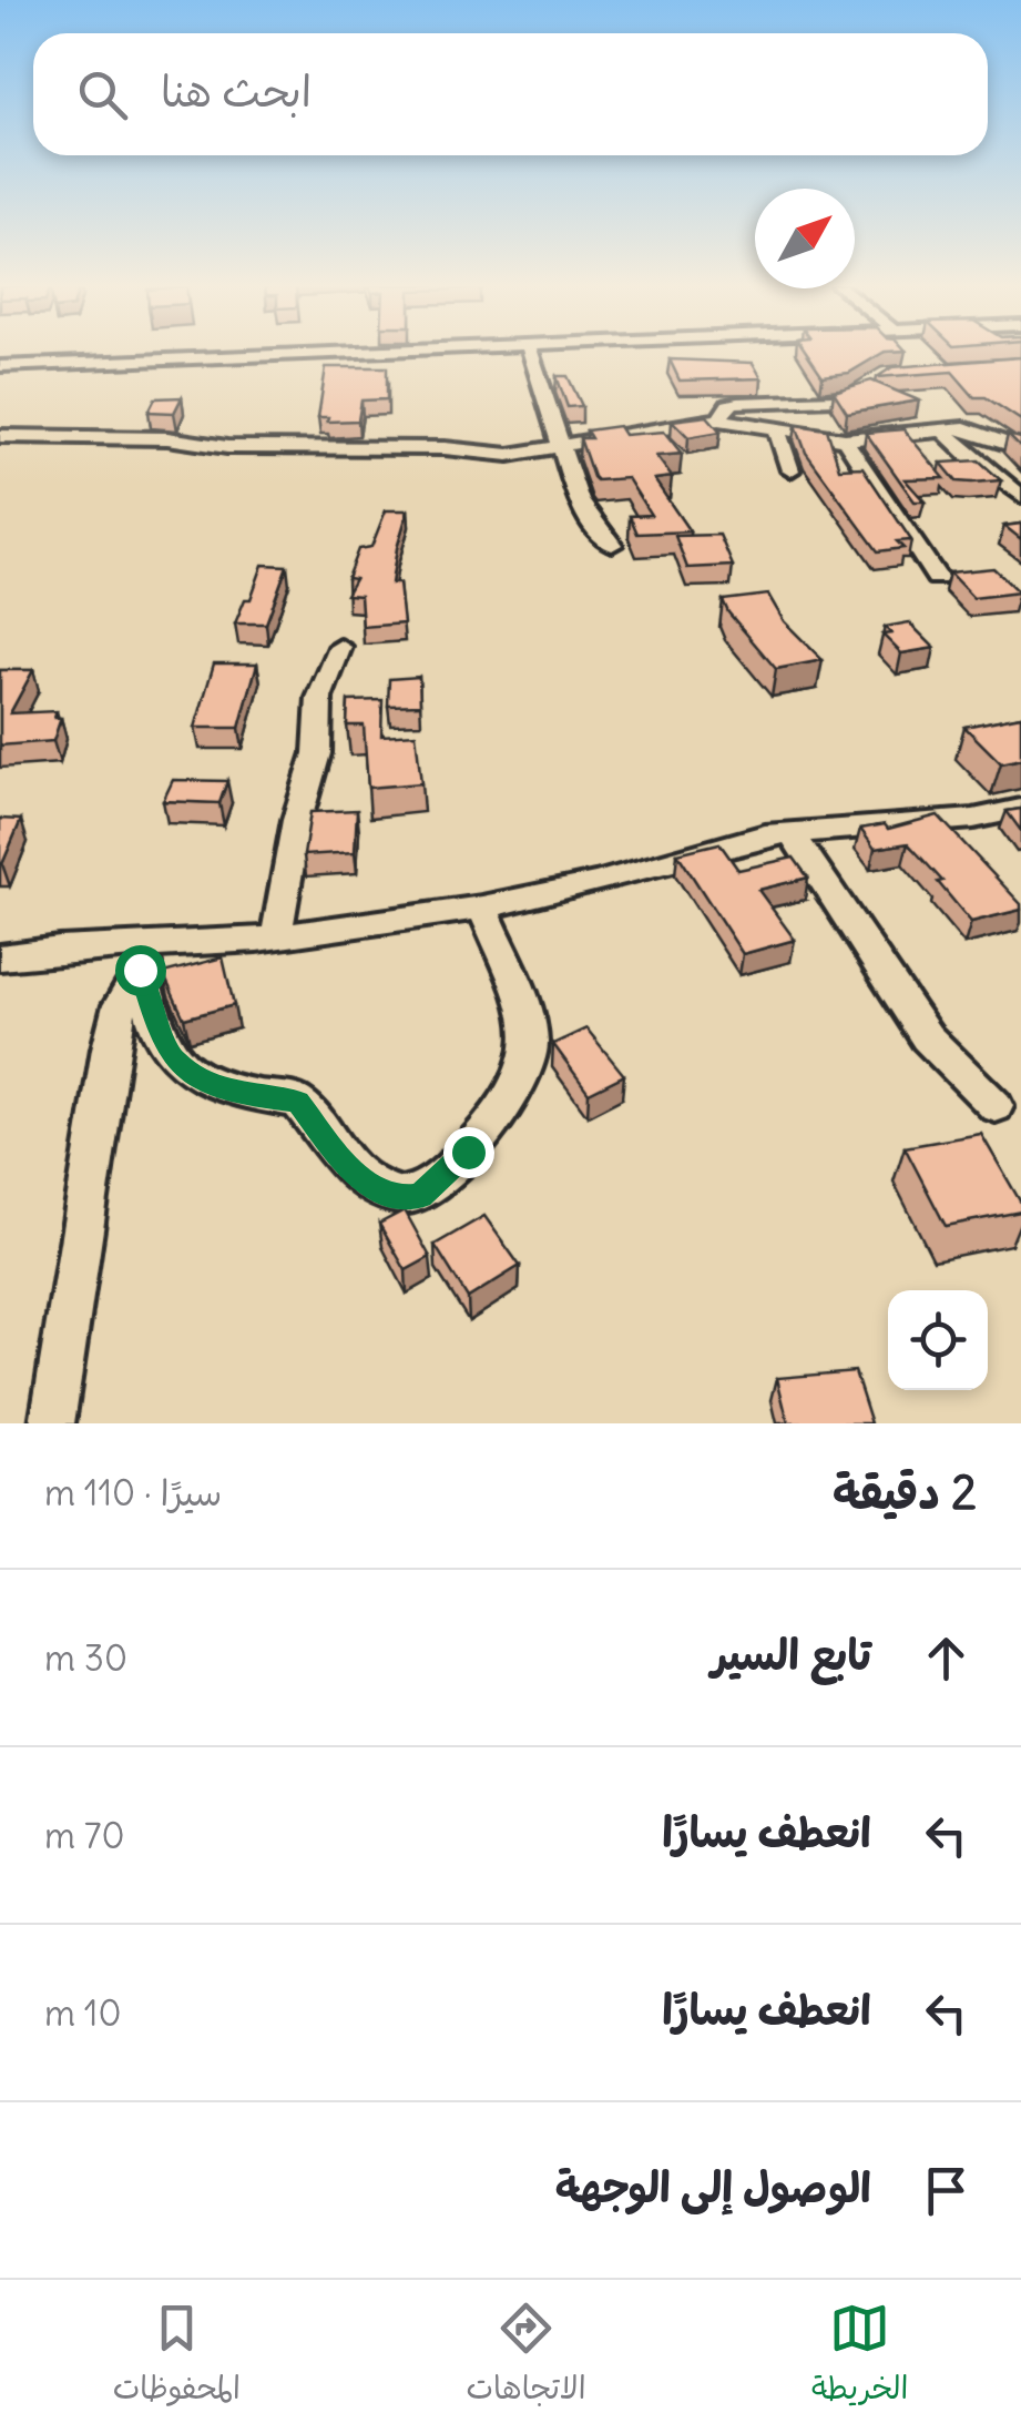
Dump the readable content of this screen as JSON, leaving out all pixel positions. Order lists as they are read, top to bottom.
{
  "north": "top right",
  "page": {
    "search": "ابحث هنا",
    "heading": ["2 دقيقة", "سيرًا · 110 m"],
    "list": [
      ["تابع السير", "30 m"],
      ["انعطف يسارًا", "70 m"],
      ["انعطف يسارًا", "10 m"],
      "الوصول إلى الوجهة"
    ],
    "nav": ["الخريطة", "الاتجاهات", "المحفوظات"]
  }
}
